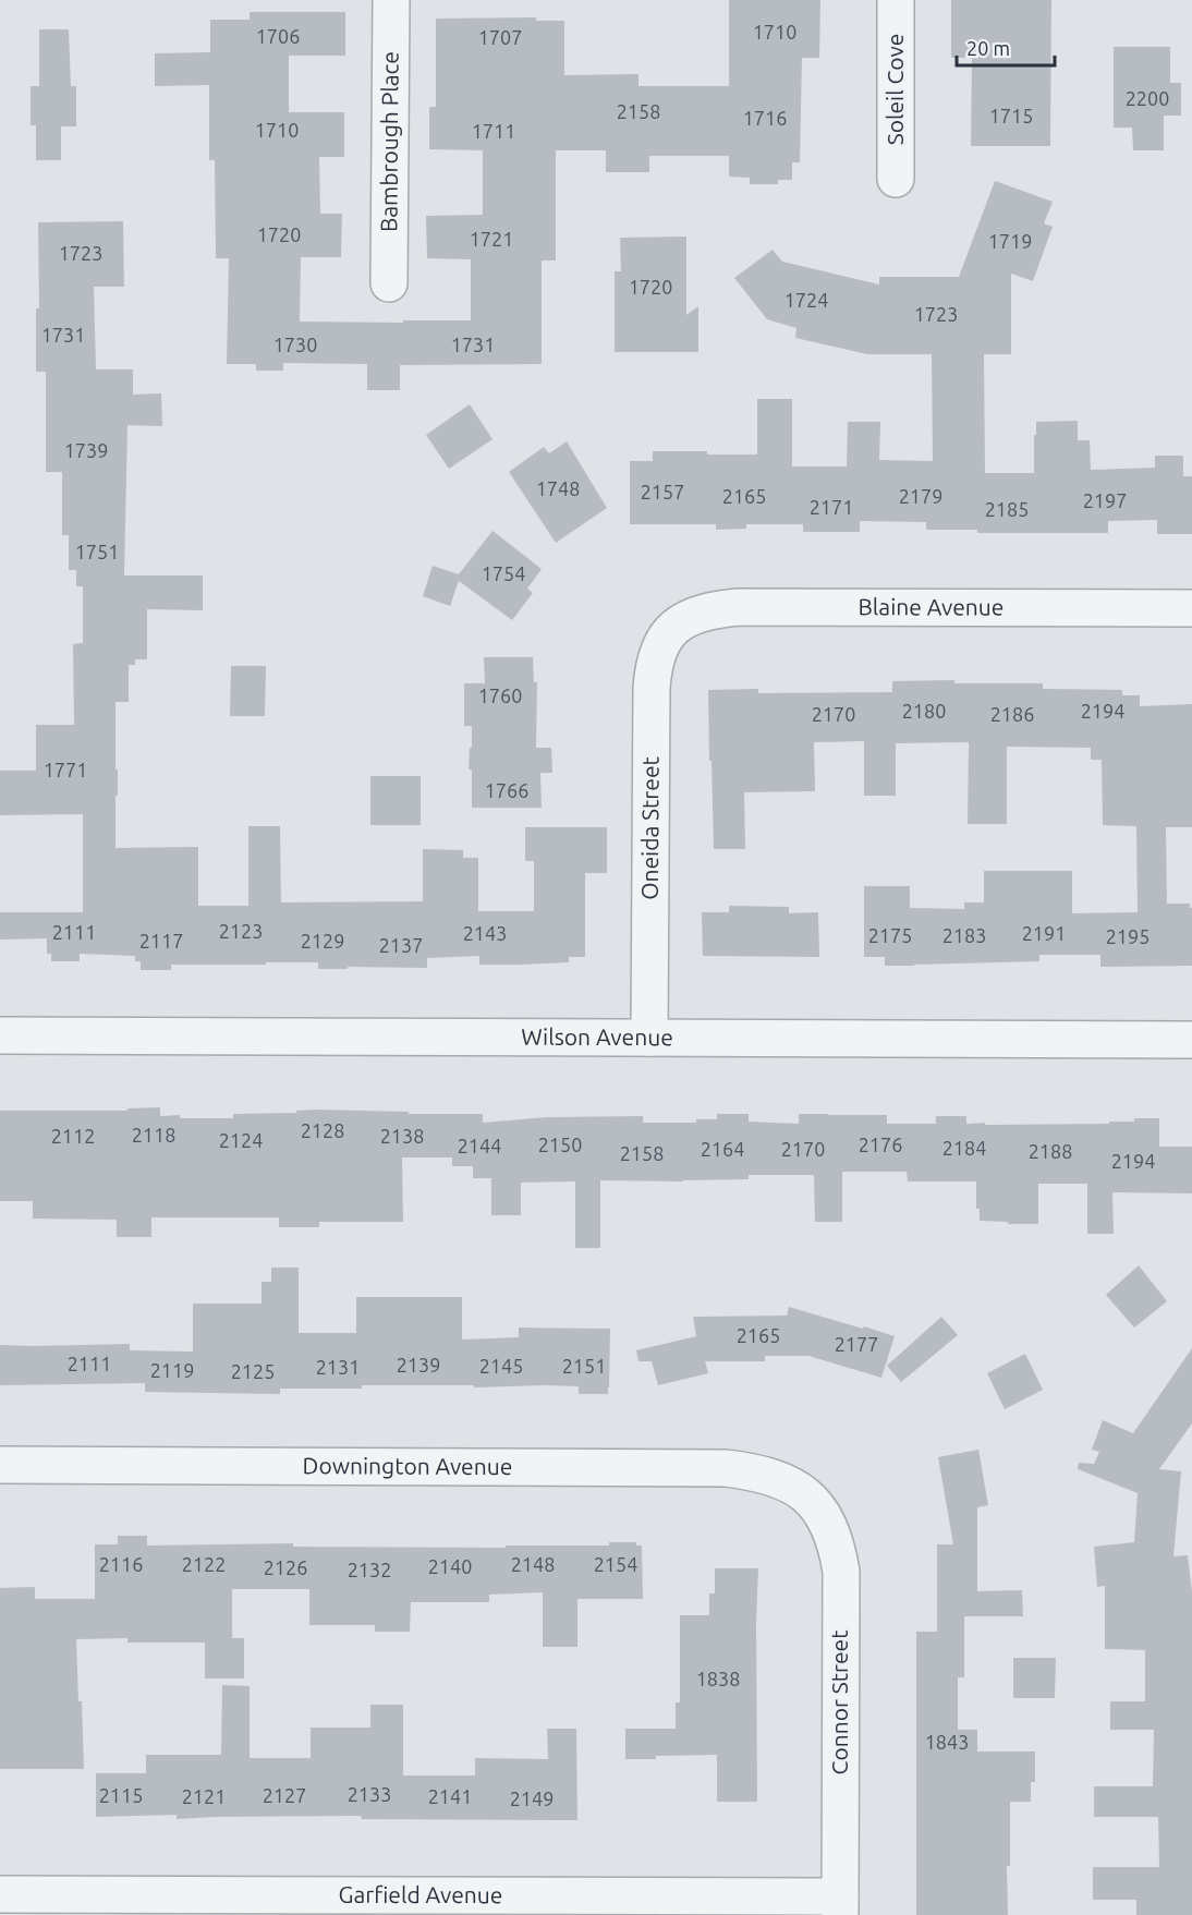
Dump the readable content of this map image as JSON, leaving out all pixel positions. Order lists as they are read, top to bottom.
{
  "streets": {
    "street": [
      "Soleil Cove",
      "Bambrough Place",
      "Blaine Avenue",
      "Oneida Street",
      "Wilson Avenue",
      "Downington Avenue",
      "Connor Street",
      "Garfield Avenue"
    ]
  },
  "crossings": [
    ["Blaine Avenue", "Oneida Street"],
    ["Oneida Street", "Wilson Avenue"],
    ["Downington Avenue", "Connor Street"],
    ["Connor Street", "Garfield Avenue"]
  ],
  "house_numbers": [
    "1710",
    "1706",
    "1707",
    "2200",
    "2158",
    "1715",
    "1716",
    "1710",
    "1711",
    "1720",
    "1721",
    "1719",
    "1723",
    "1720",
    "1724",
    "1723",
    "1731",
    "1730",
    "1731",
    "1739",
    "1748",
    "2157",
    "2165",
    "2179",
    "2197",
    "2171",
    "2185",
    "1751",
    "1754",
    "1760",
    "2180",
    "2194",
    "2170",
    "2186",
    "1771",
    "1766",
    "2123",
    "2111",
    "2143",
    "2191",
    "2175",
    "2183",
    "2195",
    "2117",
    "2129",
    "2137",
    "2128",
    "2118",
    "2112",
    "2138",
    "2124",
    "2150",
    "2176",
    "2144",
    "2184",
    "2164",
    "2170",
    "2188",
    "2158",
    "2194",
    "2165",
    "2177",
    "2111",
    "2139",
    "2145",
    "2151",
    "2131",
    "2119",
    "2125",
    "2116",
    "2122",
    "2148",
    "2154",
    "2140",
    "2126",
    "2132",
    "1838",
    "1843",
    "2133",
    "2115",
    "2127",
    "2121",
    "2141",
    "2149"
  ],
  "scale_bar": "20 m"
}
